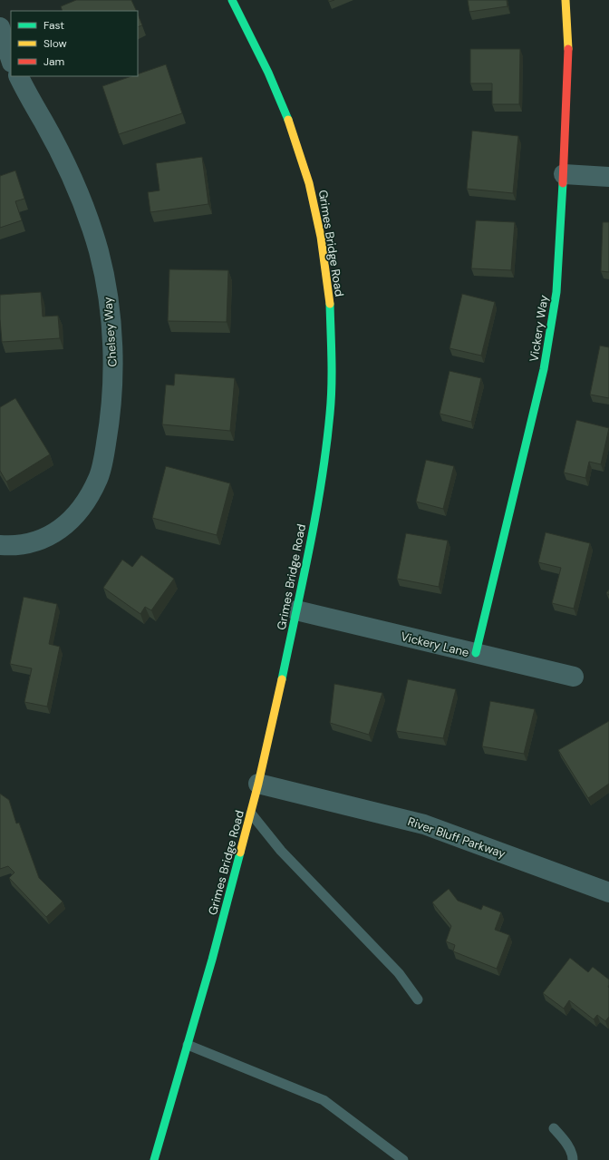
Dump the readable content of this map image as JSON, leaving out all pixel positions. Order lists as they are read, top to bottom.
{
  "streets": {
    "street": [
      "Grimes Bridge Road",
      "Vickery Way",
      "Chelsey Way",
      "Vickery Lane",
      "River Bluff Parkway"
    ]
  },
  "crossings": [
    ["Grimes Bridge Road", "Vickery Lane"],
    ["Grimes Bridge Road", "River Bluff Parkway"],
    ["Vickery Way", "Vickery Lane"]
  ],
  "legend": ["Fast", "Slow", "Jam"]
}
